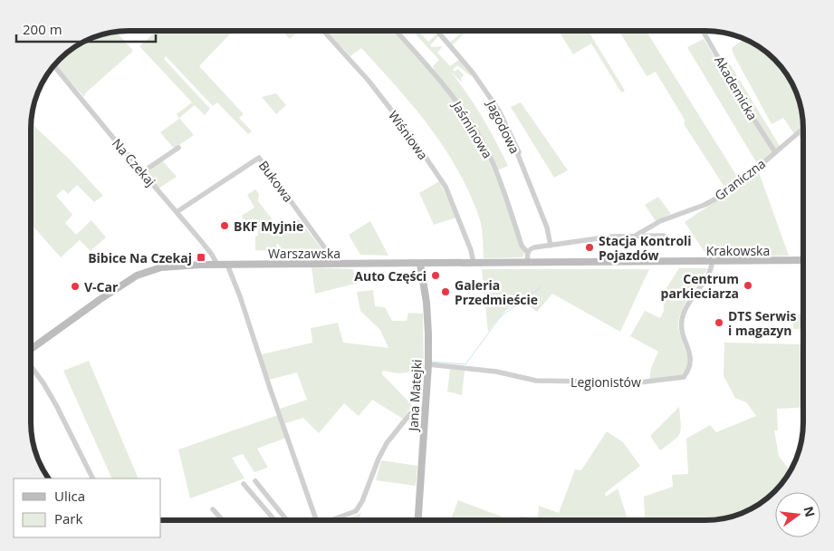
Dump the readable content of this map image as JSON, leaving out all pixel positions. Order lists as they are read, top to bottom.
{
  "streets": {
    "main road": ["Krakowska", "Warszawska", "Jana Matejki"],
    "street": [
      "Akademicka",
      "Jagodowa",
      "Jaśminowa",
      "Wiśniowa",
      "Na Czekaj",
      "Graniczna",
      "Bukowa",
      "Legionistów"
    ]
  },
  "crossings": [
    ["Akademicka", "Graniczna"],
    ["Jagodowa", "Graniczna"],
    ["Jaśminowa", "Graniczna"],
    ["Wiśniowa", "Warszawska"],
    ["Na Czekaj", "Bukowa"],
    ["Na Czekaj", "Warszawska"],
    ["Bukowa", "Warszawska"],
    ["Krakowska", "Warszawska"],
    ["Krakowska", "Legionistów"],
    ["Warszawska", "Jana Matejki"],
    ["Legionistów", "Jana Matejki"]
  ],
  "places": {
    "other": [
      "BKF Myjnie",
      "Stacja Kontroli Pojazdów",
      "Auto Części",
      "Centrum parkieciarza",
      "V-Car",
      "Galeria Przedmieście",
      "DTS Serwis i magazyn"
    ],
    "transit": ["Bibice Na Czekaj"]
  },
  "legend": ["Ulica", "Park"],
  "scale_bar": "200 m",
  "north": "right"
}
